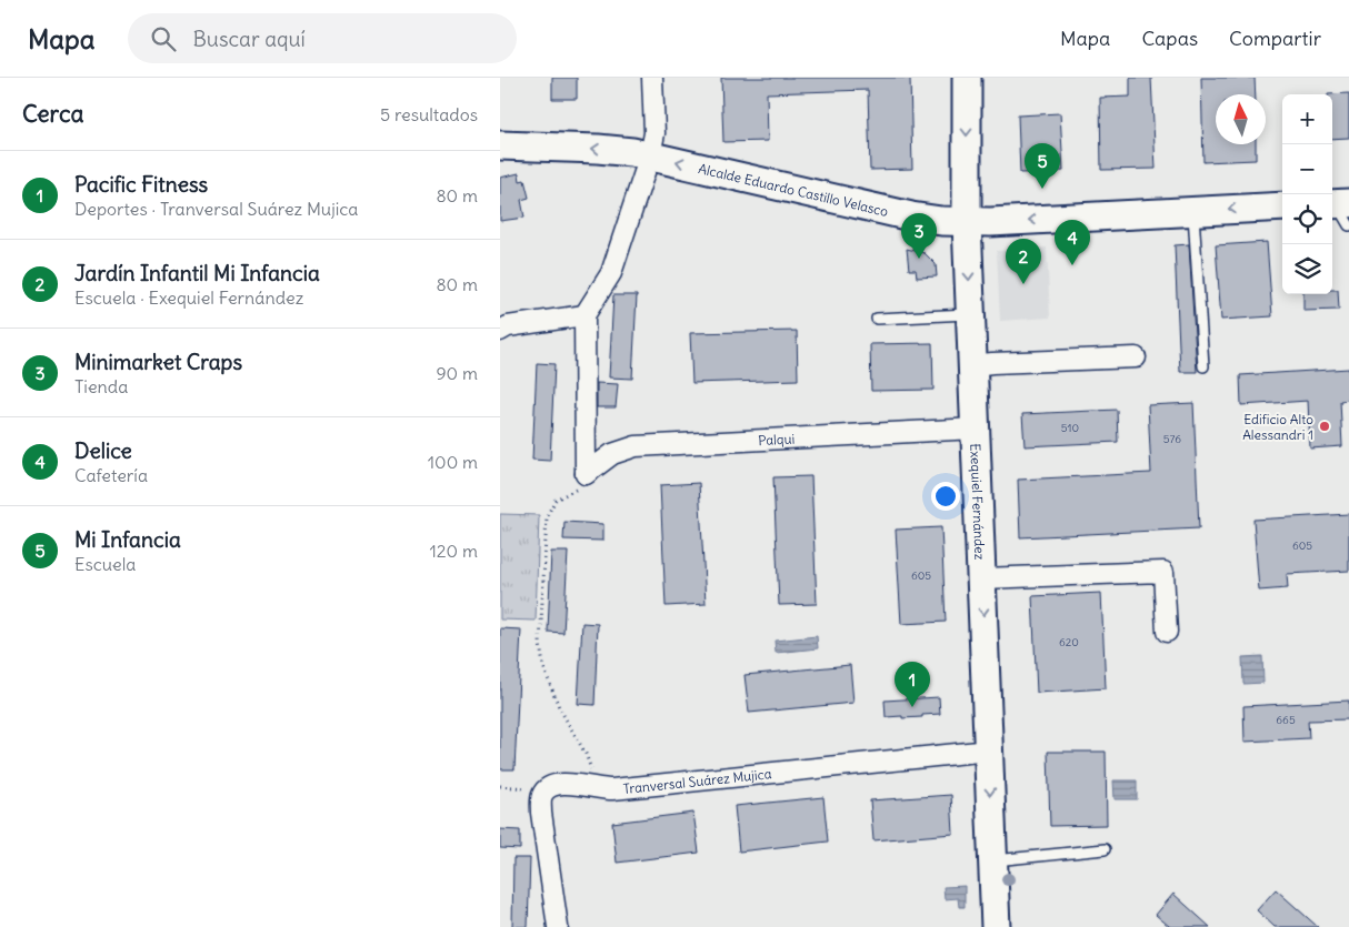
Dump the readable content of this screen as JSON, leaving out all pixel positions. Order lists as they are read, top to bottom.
{
  "streets": {
    "street": [
      "Alcalde Eduardo Castillo Velasco",
      "Palqui",
      "Exequiel Fernández",
      "Tranversal Suárez Mujica"
    ]
  },
  "crossings": [
    ["Alcalde Eduardo Castillo Velasco", "Exequiel Fernández"],
    ["Palqui", "Exequiel Fernández"],
    ["Exequiel Fernández", "Tranversal Suárez Mujica"]
  ],
  "one_way": ["Exequiel Fernández"],
  "places": ["Edificio Alto Alessandri 1"],
  "house_numbers": [
    "510",
    "576",
    "605",
    "605",
    "620",
    "665"
  ],
  "north": "top",
  "page": {
    "header": "Mapa",
    "search": "Buscar aquí",
    "nav": ["Mapa", "Capas", "Compartir"],
    "heading": ["Cerca", "5 resultados"],
    "map_buttons": ["+", "−"],
    "pins": [
      "5",
      "3",
      "4",
      "2",
      "1"
    ],
    "list": [
      {
        "mark": "1",
        "name": "Pacific Fitness",
        "note": "Deportes · Tranversal Suárez Mujica",
        "value": "80 m"
      },
      {
        "mark": "2",
        "name": "Jardín Infantil Mi Infancia",
        "note": "Escuela · Exequiel Fernández",
        "value": "80 m"
      },
      {
        "mark": "3",
        "name": "Minimarket Craps",
        "note": "Tienda",
        "value": "90 m"
      },
      {
        "mark": "4",
        "name": "Delice",
        "note": "Cafetería",
        "value": "100 m"
      },
      {
        "mark": "5",
        "name": "Mi Infancia",
        "note": "Escuela",
        "value": "120 m"
      }
    ]
  }
}
